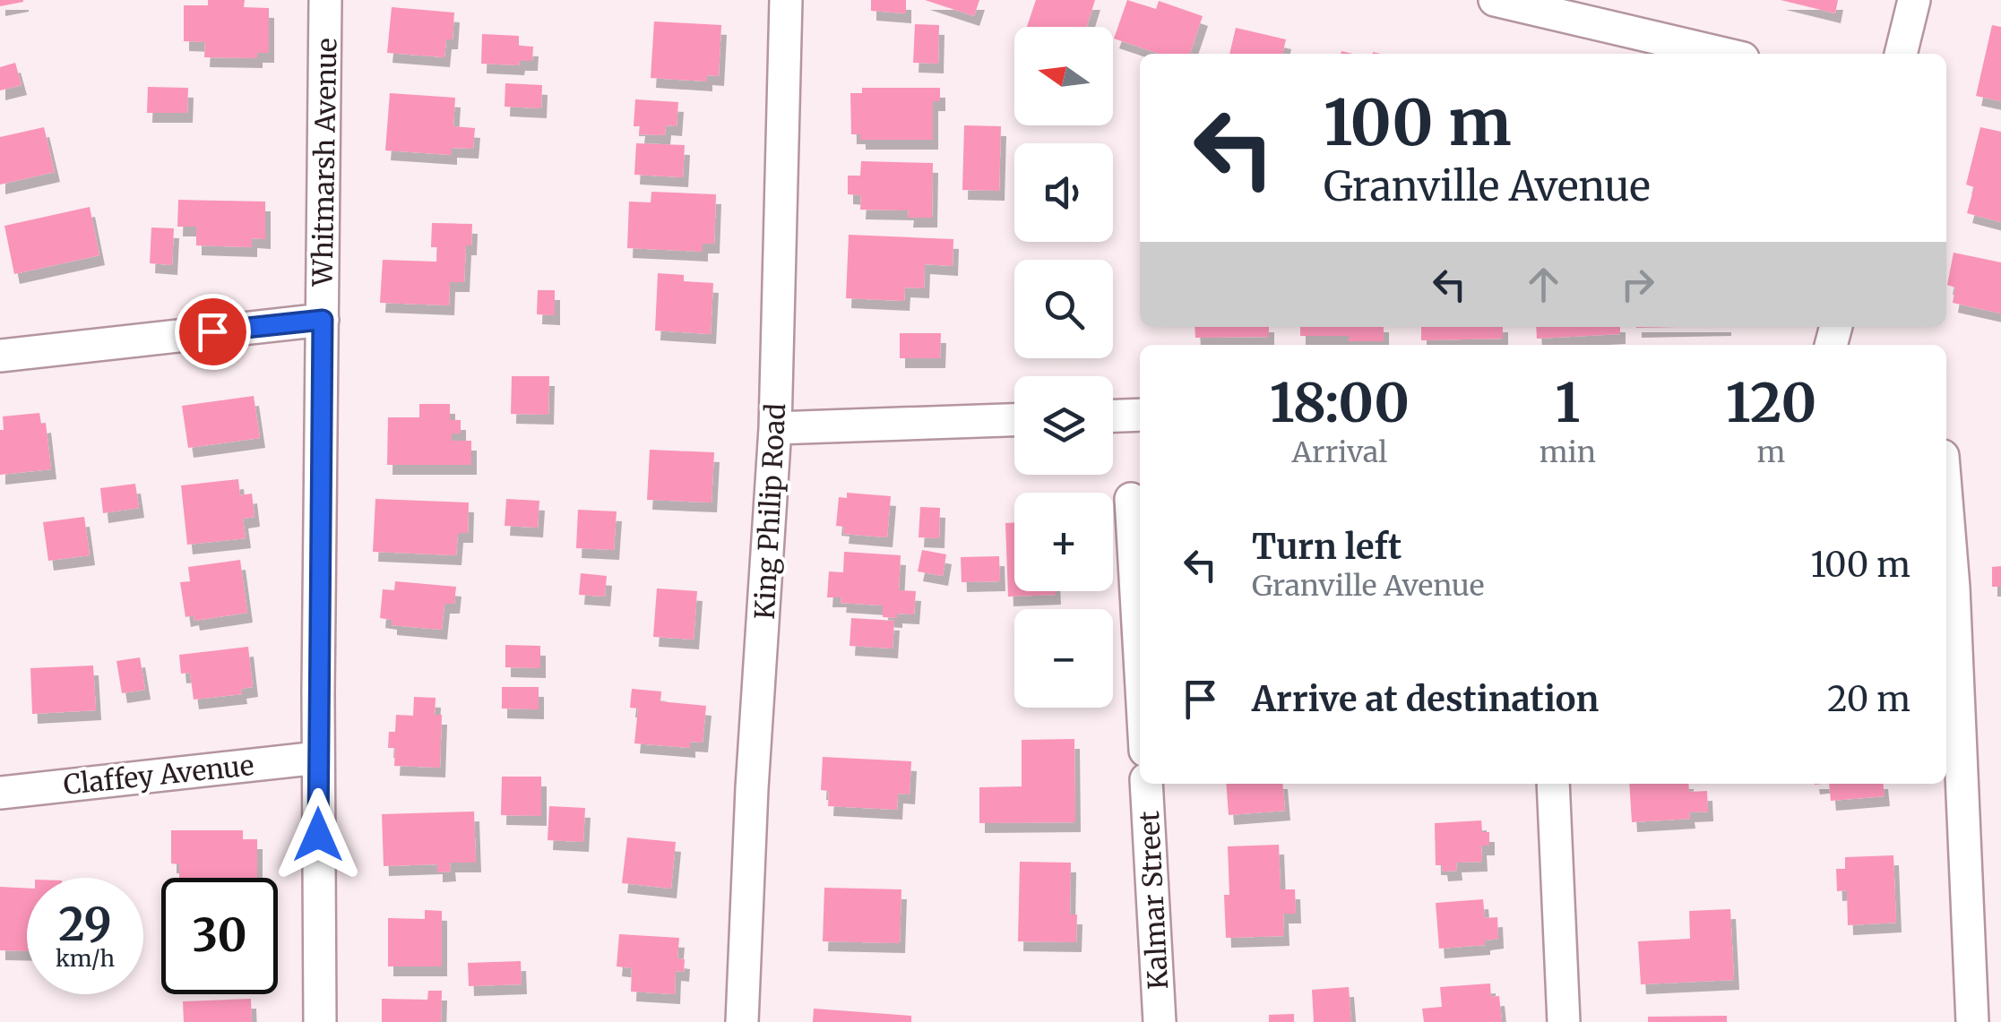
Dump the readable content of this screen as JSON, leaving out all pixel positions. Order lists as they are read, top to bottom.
{
  "streets": {
    "street": [
      "Whitmarsh Avenue",
      "King Philip Road",
      "Claffey Avenue",
      "Kalmar Street"
    ]
  },
  "crossings": [
    ["Whitmarsh Avenue", "Claffey Avenue"]
  ],
  "north": "left",
  "page": {
    "map_buttons": ["+", "−"],
    "turn": ["100 m", "Granville Avenue"],
    "eta": [
      "18:00",
      "Arrival",
      "1",
      "min",
      "120",
      "m"
    ],
    "list": [
      {
        "name": "Turn left",
        "note": "Granville Avenue",
        "value": "100 m"
      },
      {
        "name": "Arrive at destination",
        "value": "20 m"
      }
    ],
    "speed": "29 km/h",
    "limit": "30"
  }
}
